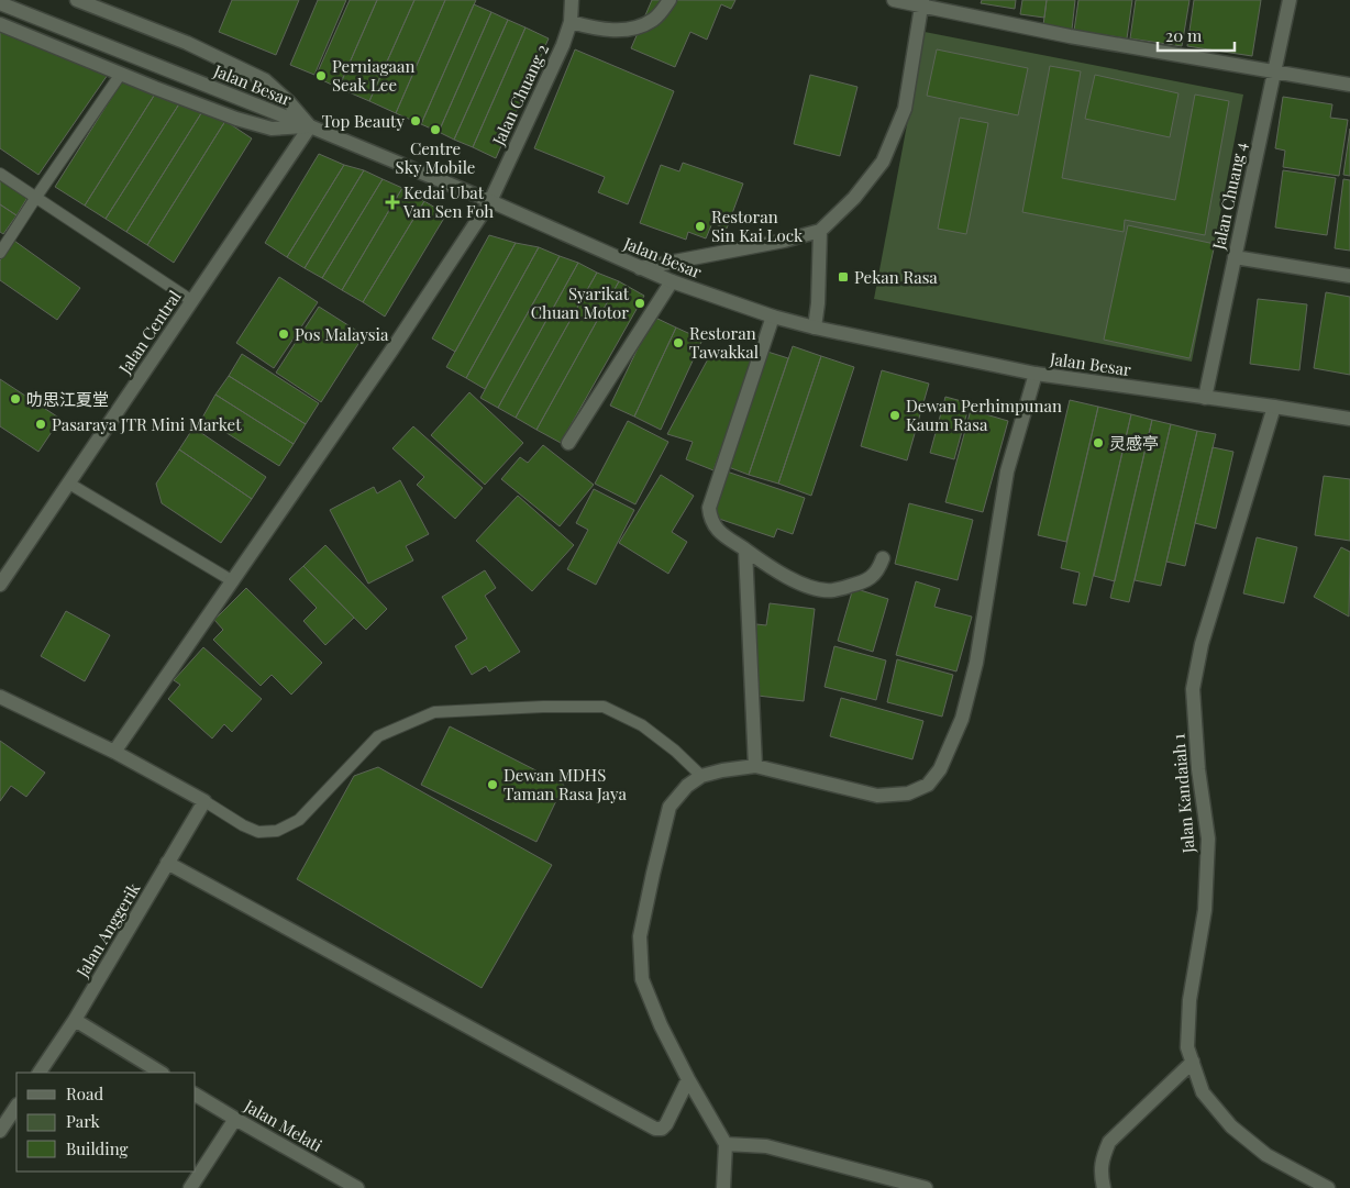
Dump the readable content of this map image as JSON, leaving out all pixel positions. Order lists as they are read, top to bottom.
{
  "streets": {
    "street": [
      "Jalan Besar",
      "Jalan Chuang 2",
      "Jalan Chuang 4",
      "Jalan Central",
      "Jalan Kandaiah 1",
      "Jalan Anggerik",
      "Jalan Melati"
    ]
  },
  "crossings": [
    ["Jalan Besar", "Jalan Chuang 2"],
    ["Jalan Besar", "Jalan Chuang 4"],
    ["Jalan Besar", "Jalan Central"],
    ["Jalan Besar", "Jalan Kandaiah 1"]
  ],
  "places": {
    "other": [
      "Perniagaan Seak Lee",
      "Top Beauty",
      "Centre Sky Mobile",
      "Restoran Sin Kai Lock",
      "Syarikat Chuan Motor",
      "Pos Malaysia",
      "Restoran Tawakkal",
      "叻思江夏堂",
      "Dewan Perhimpunan Kaum Rasa",
      "Pasaraya JTR Mini Market",
      "灵感亭",
      "Dewan MDHS Taman Rasa Jaya"
    ],
    "health": ["Kedai Ubat Van Sen Foh"],
    "transit": ["Pekan Rasa"]
  },
  "legend": ["Road", "Park", "Building"],
  "scale_bar": "20 m"
}
